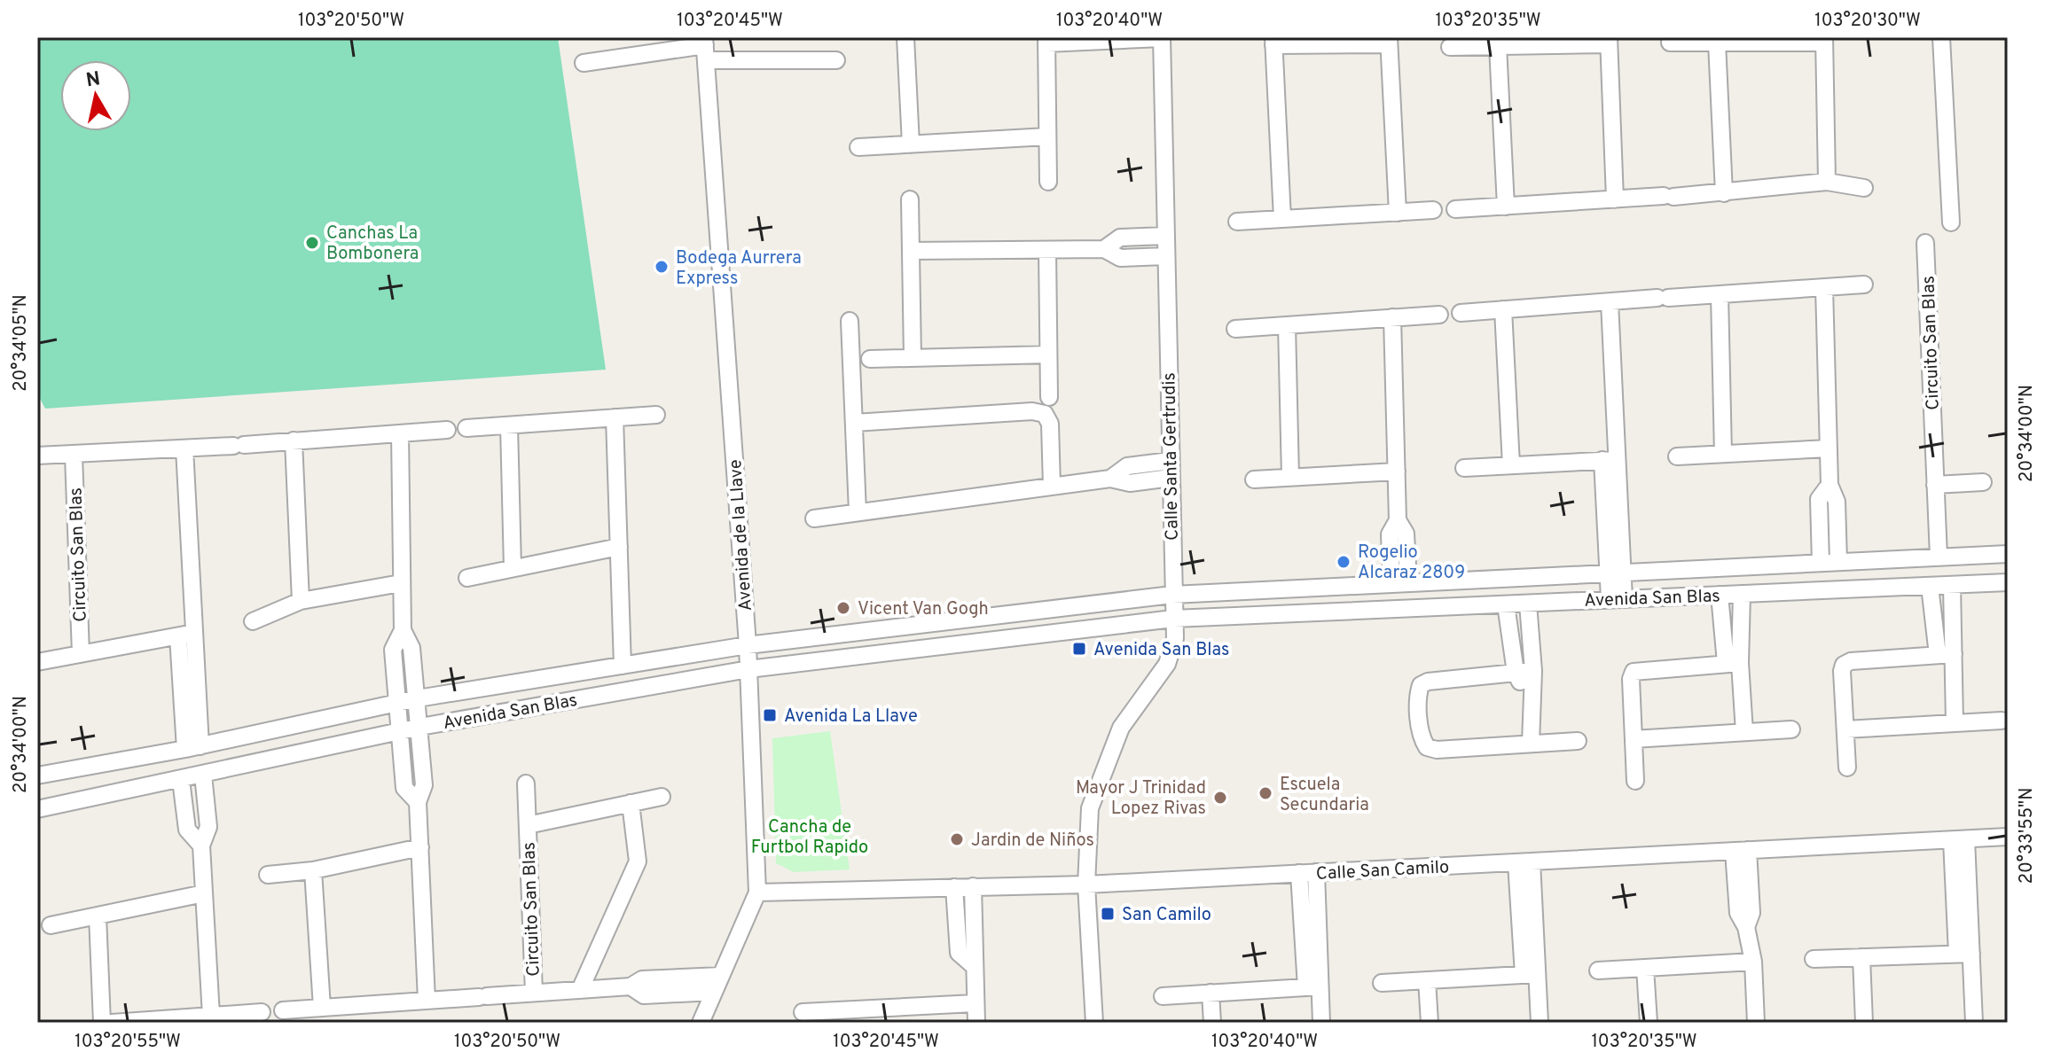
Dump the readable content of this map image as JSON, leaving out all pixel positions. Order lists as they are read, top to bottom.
{
  "streets": {
    "street": [
      "Circuito San Blas",
      "Calle Santa Gertrudis",
      "Avenida de la Llave",
      "Avenida San Blas",
      "Calle San Camilo"
    ]
  },
  "crossings": [
    ["Circuito San Blas", "Avenida de la Llave"],
    ["Circuito San Blas", "Avenida San Blas"],
    ["Calle Santa Gertrudis", "Avenida San Blas"],
    ["Calle Santa Gertrudis", "Calle San Camilo"],
    ["Avenida de la Llave", "Avenida San Blas"],
    ["Avenida de la Llave", "Calle San Camilo"]
  ],
  "parks": ["Cancha de Furtbol Rapido"],
  "places": {
    "other": [
      "Canchas La Bombonera",
      "Bodega Aurrera Express",
      "Rogelio Alcaraz 2809",
      "Vicent Van Gogh",
      "Escuela Secundaria",
      "Mayor J Trinidad Lopez Rivas",
      "Jardin de Niños"
    ],
    "transit": ["Avenida San Blas", "Avenida La Llave", "San Camilo"]
  },
  "north": "top",
  "coordinates": [
    "103°20'50\"W",
    "103°20'45\"W",
    "103°20'40\"W",
    "103°20'35\"W",
    "103°20'30\"W",
    "20°34'05\"N",
    "20°34'00\"N",
    "20°33'55\"N",
    "103°20'55\"W"
  ]
}
